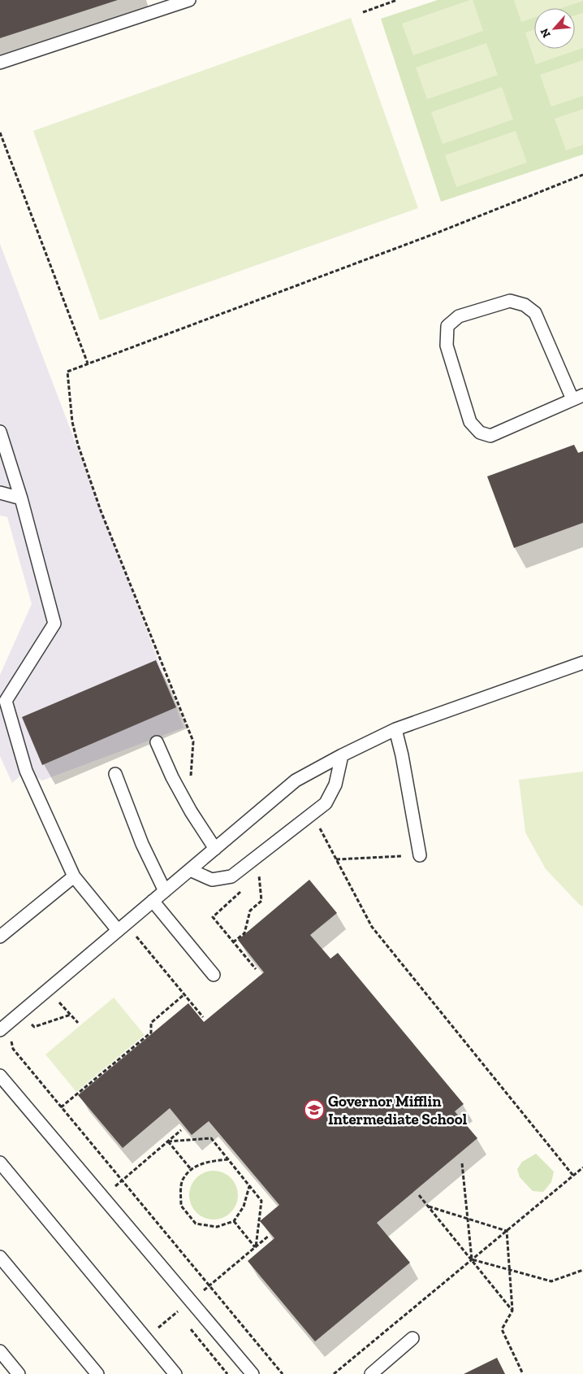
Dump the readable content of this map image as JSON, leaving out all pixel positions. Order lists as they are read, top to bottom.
{
  "places": {
    "school or university": ["Governor Mifflin Intermediate School"]
  },
  "north": "bottom left"
}
